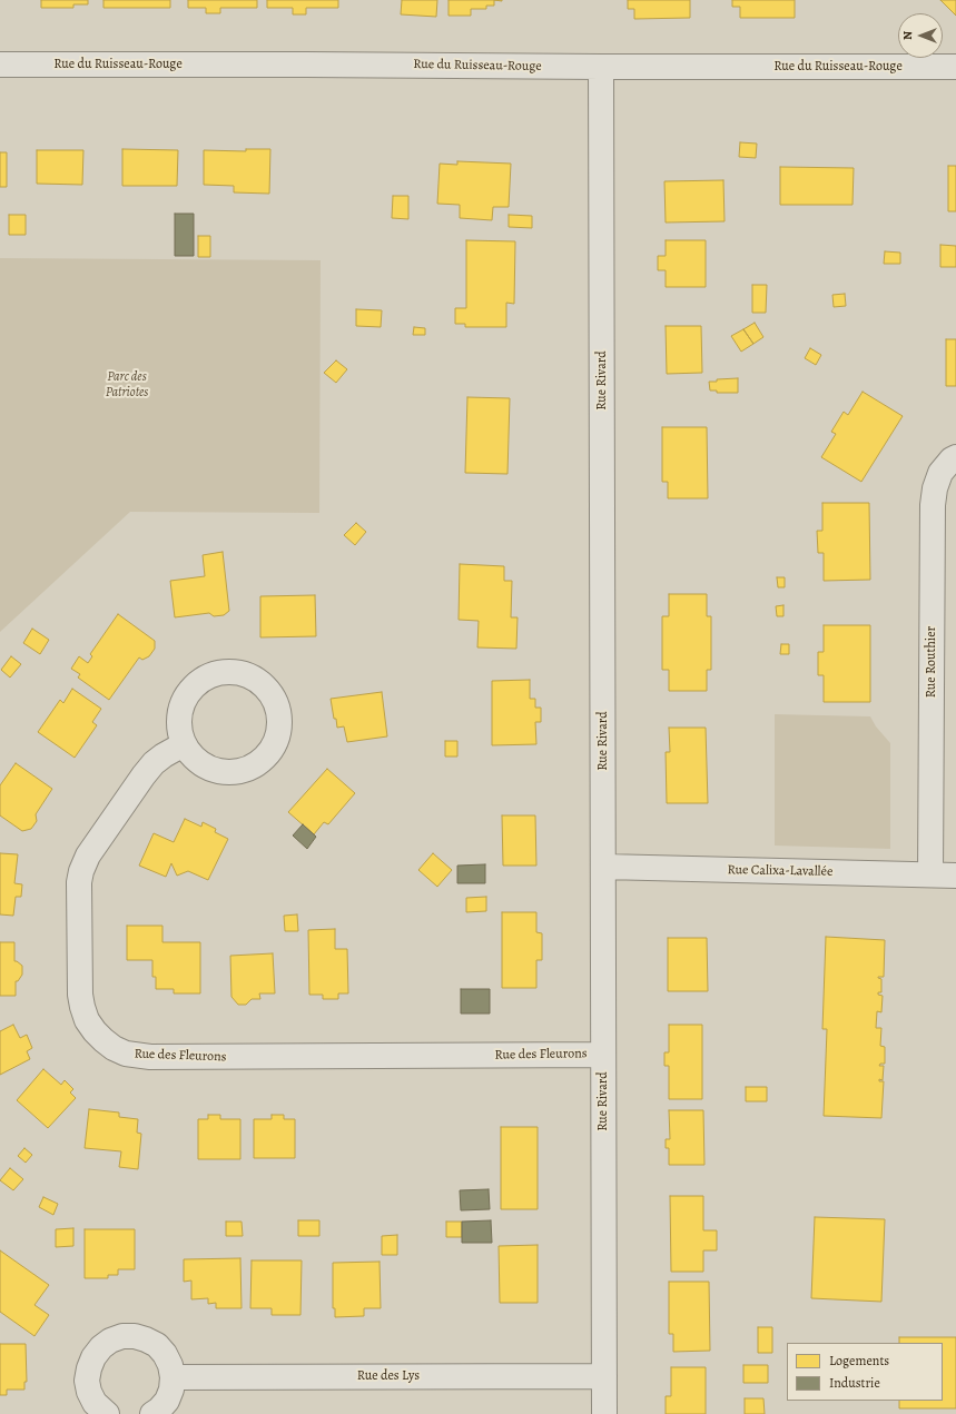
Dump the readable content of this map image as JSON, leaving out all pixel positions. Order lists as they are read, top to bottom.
{
  "streets": {
    "street": [
      "Rue du Ruisseau-Rouge",
      "Rue Rivard",
      "Rue Routhier",
      "Rue Calixa-Lavallée",
      "Rue des Fleurons",
      "Rue des Lys"
    ]
  },
  "crossings": [
    ["Rue du Ruisseau-Rouge", "Rue Rivard"],
    ["Rue Rivard", "Rue Calixa-Lavallée"],
    ["Rue Rivard", "Rue des Fleurons"],
    ["Rue Rivard", "Rue des Lys"],
    ["Rue Routhier", "Rue Calixa-Lavallée"]
  ],
  "parks": ["Parc des Patriotes"],
  "legend": ["Logements", "Industrie"],
  "north": "left"
}
